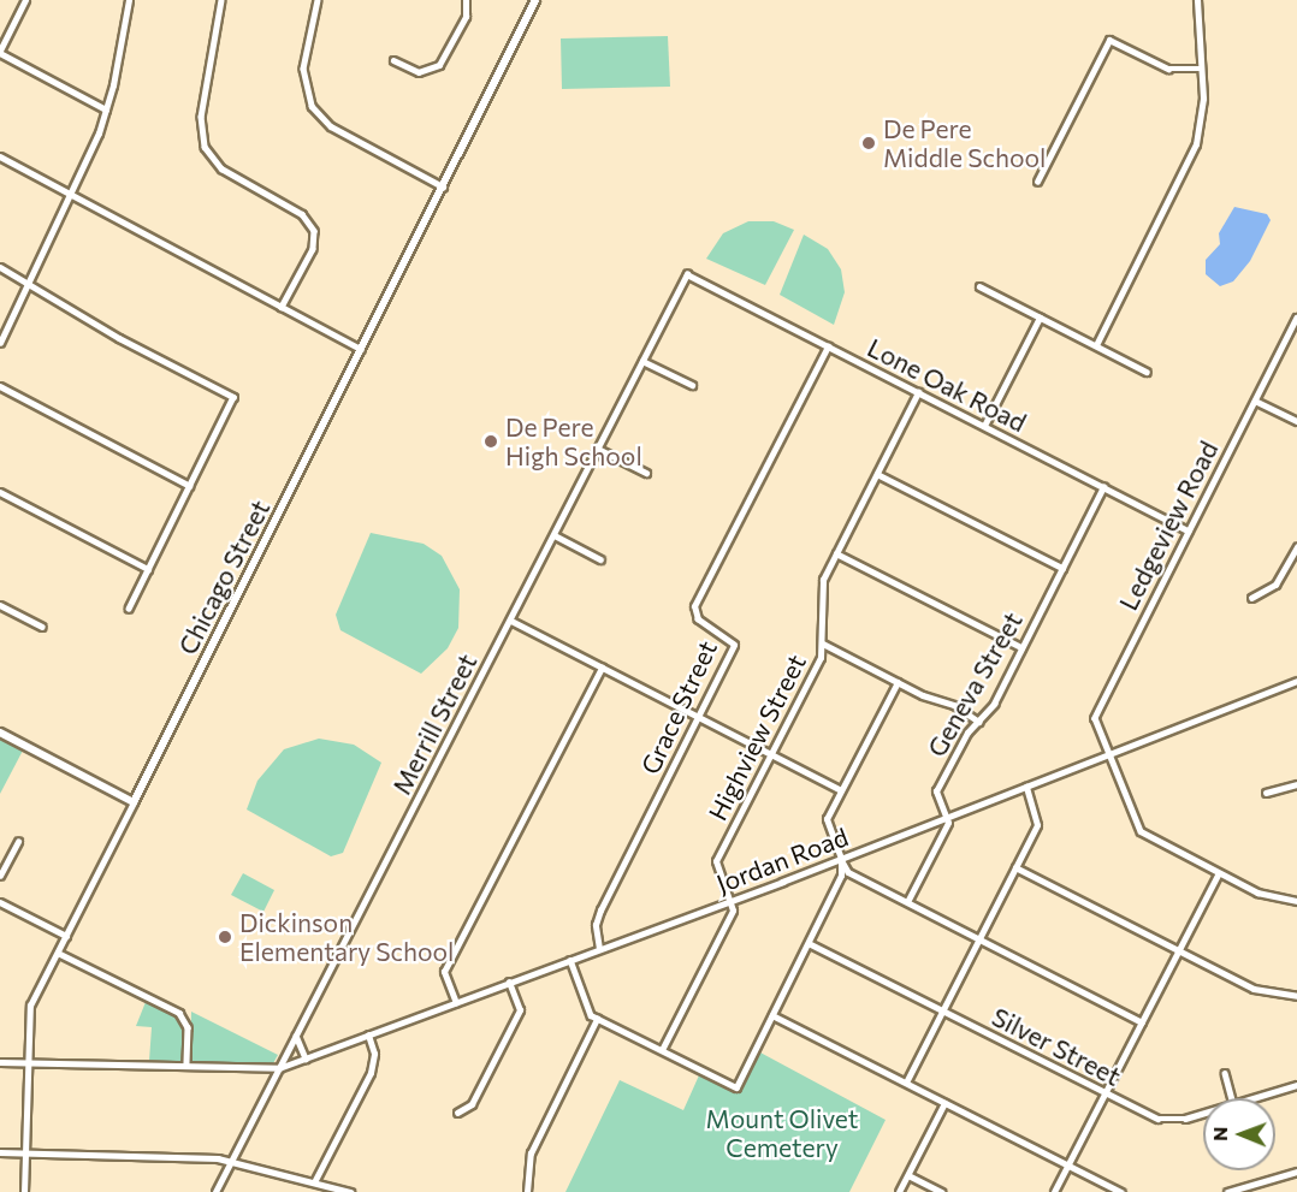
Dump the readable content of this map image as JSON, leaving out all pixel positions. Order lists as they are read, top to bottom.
{
  "streets": {
    "street": [
      "Lone Oak Road",
      "Ledgeview Road",
      "Chicago Street",
      "Geneva Street",
      "Grace Street",
      "Merrill Street",
      "Highview Street",
      "Jordan Road",
      "Silver Street"
    ]
  },
  "crossings": [
    ["Lone Oak Road", "Ledgeview Road"],
    ["Lone Oak Road", "Geneva Street"],
    ["Lone Oak Road", "Grace Street"],
    ["Lone Oak Road", "Merrill Street"],
    ["Lone Oak Road", "Highview Street"],
    ["Ledgeview Road", "Jordan Road"],
    ["Geneva Street", "Jordan Road"],
    ["Grace Street", "Jordan Road"],
    ["Merrill Street", "Jordan Road"],
    ["Highview Street", "Jordan Road"]
  ],
  "parks": ["Mount Olivet Cemetery"],
  "places": ["De Pere Middle School", "De Pere High School", "Dickinson Elementary School"],
  "north": "left"
}
